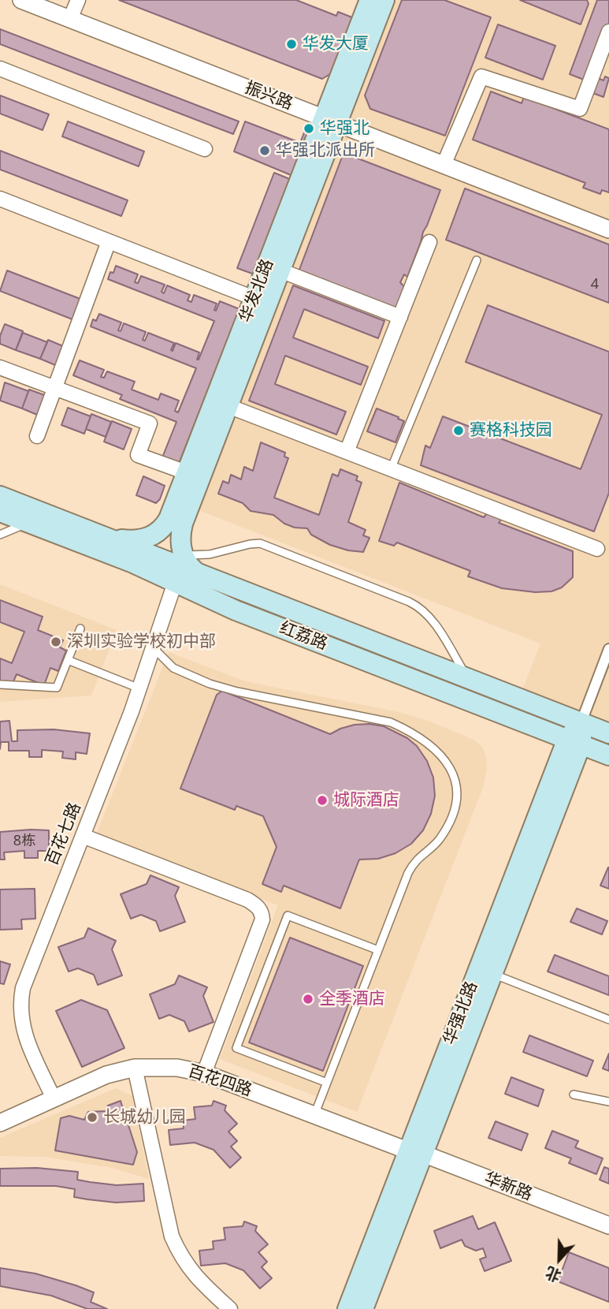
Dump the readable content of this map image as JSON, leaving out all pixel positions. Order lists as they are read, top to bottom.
{
  "streets": {
    "main road": ["华发北路", "红荔路", "华强北路"],
    "street": [
      "振兴路",
      "百花七路",
      "百花四路",
      "华新路"
    ]
  },
  "crossings": [
    ["振兴路", "华发北路"],
    ["华发北路", "红荔路"],
    ["红荔路", "百花七路"],
    ["红荔路", "华强北路"],
    ["百花七路", "百花四路"],
    ["华强北路", "百花四路"],
    ["华强北路", "华新路"],
    ["百花四路", "华新路"]
  ],
  "places": [
    "华发大厦",
    "华强北",
    "华强北派出所",
    "赛格科技园",
    "深圳实验学校初中部",
    "城际酒店",
    "全季酒店",
    "长城幼儿园"
  ],
  "house_numbers": ["4", "8栋"],
  "north": "bottom"
}
